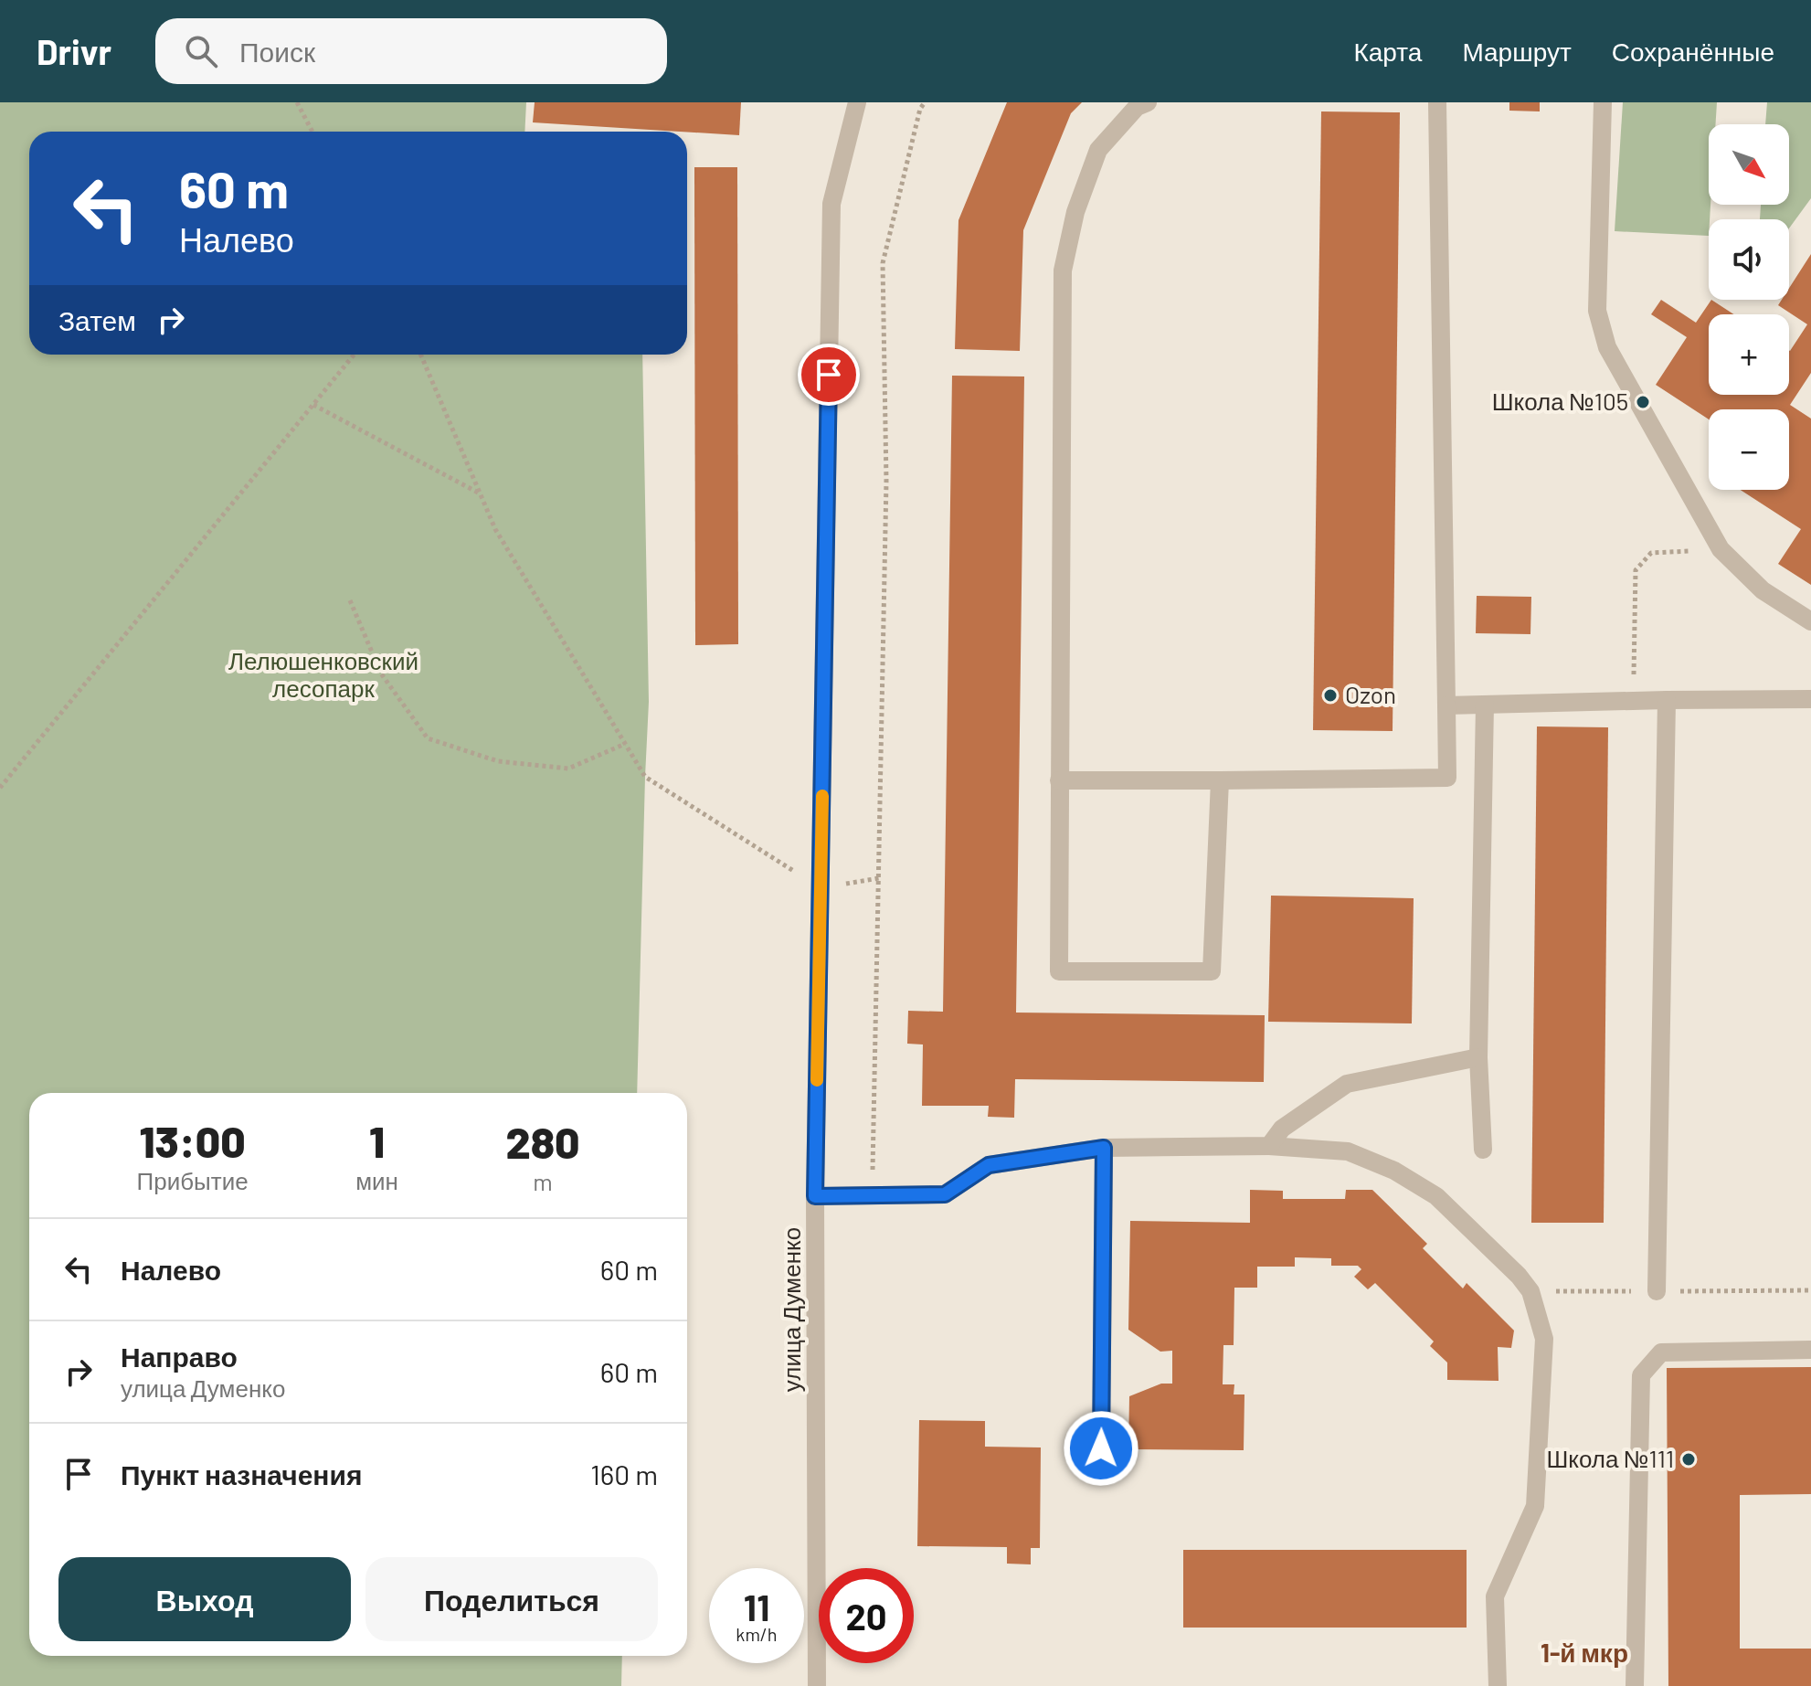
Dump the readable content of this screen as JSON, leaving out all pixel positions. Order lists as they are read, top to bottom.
{
  "streets": {
    "street": ["улица Думенко"]
  },
  "districts": ["1-й мкр"],
  "parks": ["Лелюшенковский лесопарк"],
  "places": ["Школа №105", "Ozon", "Школа №111"],
  "north": "bottom right",
  "page": {
    "header": "Drivr",
    "search": "Поиск",
    "nav": ["Карта", "Маршрут", "Сохранённые"],
    "map_buttons": ["+", "−"],
    "turn": ["60 m", "Налево"],
    "then": "Затем",
    "eta": [
      "13:00",
      "Прибытие",
      "1",
      "мин",
      "280",
      "m"
    ],
    "list": [
      {
        "name": "Налево",
        "value": "60 m"
      },
      {
        "name": "Направо",
        "note": "улица Думенко",
        "value": "60 m"
      },
      {
        "name": "Пункт назначения",
        "value": "160 m"
      }
    ],
    "buttons": ["Выход", "Поделиться"],
    "speed": "11 km/h",
    "limit": "20"
  }
}
